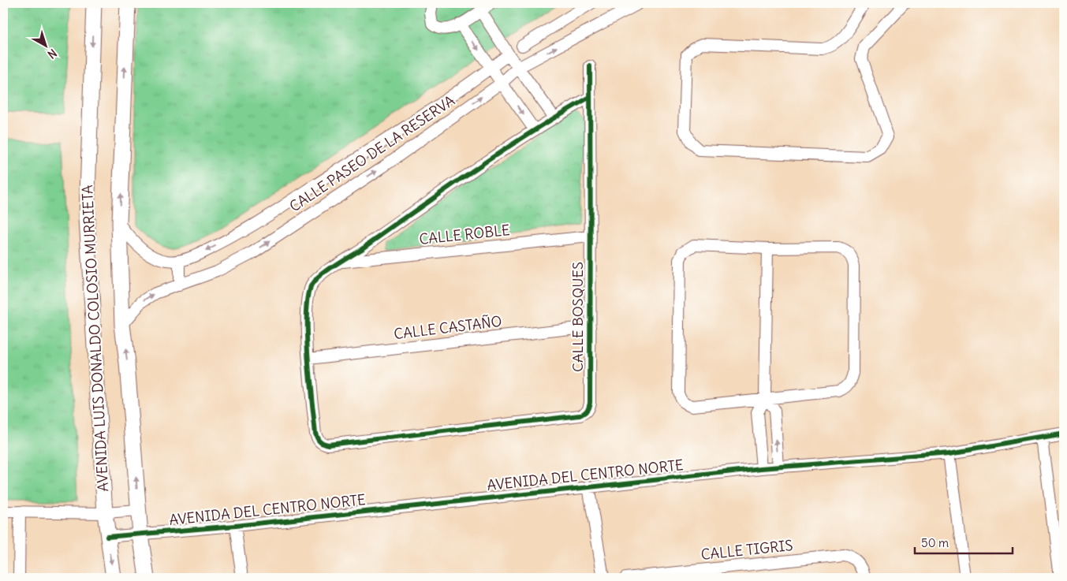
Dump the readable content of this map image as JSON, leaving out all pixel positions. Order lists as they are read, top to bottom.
{
  "streets": {
    "main road": ["AVENIDA LUIS DONALDO COLOSIO MURRIETA"],
    "street": [
      "CALLE PASEO DE LA RESERVA",
      "CALLE ROBLE",
      "CALLE BOSQUES",
      "CALLE CASTAÑO",
      "AVENIDA DEL CENTRO NORTE",
      "CALLE TIGRIS"
    ]
  },
  "crossings": [
    ["CALLE PASEO DE LA RESERVA", "AVENIDA LUIS DONALDO COLOSIO MURRIETA"],
    ["CALLE ROBLE", "CALLE BOSQUES"],
    ["CALLE BOSQUES", "CALLE CASTAÑO"],
    ["AVENIDA LUIS DONALDO COLOSIO MURRIETA", "AVENIDA DEL CENTRO NORTE"]
  ],
  "scale_bar": "50 m",
  "north": "bottom right"
}
